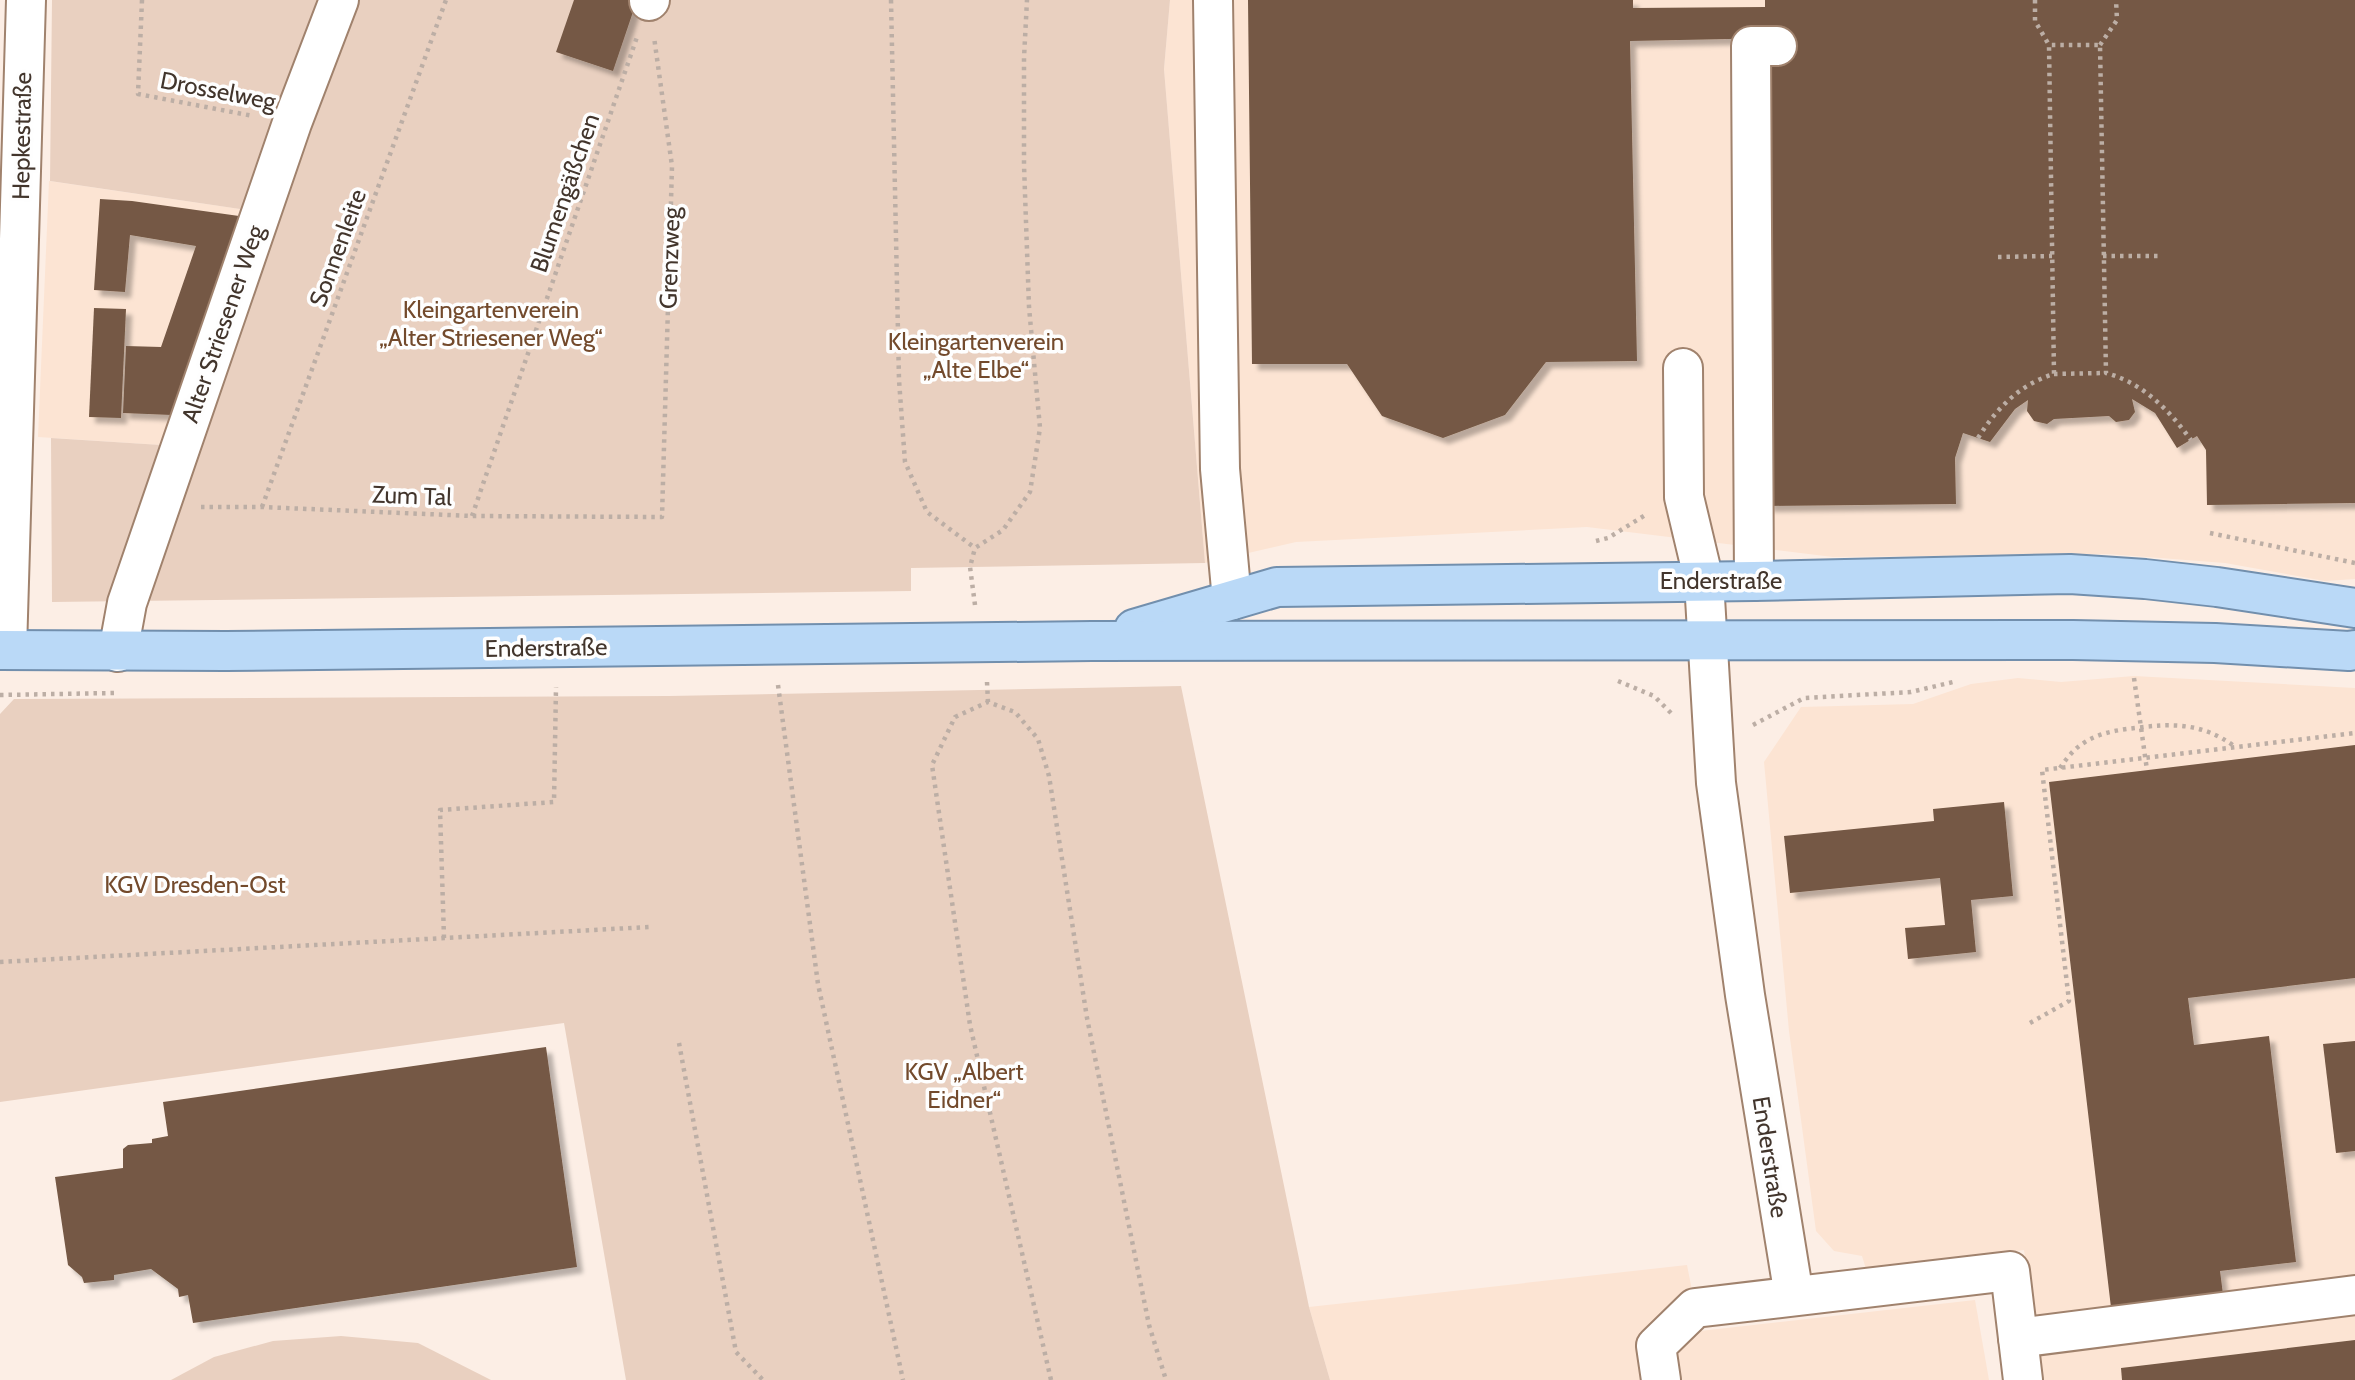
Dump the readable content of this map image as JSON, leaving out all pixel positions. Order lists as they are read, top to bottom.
{
  "streets": {
    "main road": ["Enderstraße"],
    "street": ["Hepkestraße", "Alter Striesener Weg"],
    "path": [
      "Drosselweg",
      "Blumengäßchen",
      "Sonnenleite",
      "Grenzweg",
      "Zum Tal"
    ]
  },
  "crossings": [
    ["Drosselweg", "Alter Striesener Weg"],
    ["Hepkestraße", "Enderstraße"],
    ["Blumengäßchen", "Grenzweg"],
    ["Blumengäßchen", "Zum Tal"],
    ["Sonnenleite", "Zum Tal"],
    ["Grenzweg", "Zum Tal"],
    ["Alter Striesener Weg", "Zum Tal"],
    ["Alter Striesener Weg", "Enderstraße"]
  ],
  "parks": [
    "Kleingartenverein „Alter Striesener Weg“",
    "Kleingartenverein „Alte Elbe“",
    "KGV Dresden-Ost",
    "KGV „Albert Eidner“"
  ]
}
